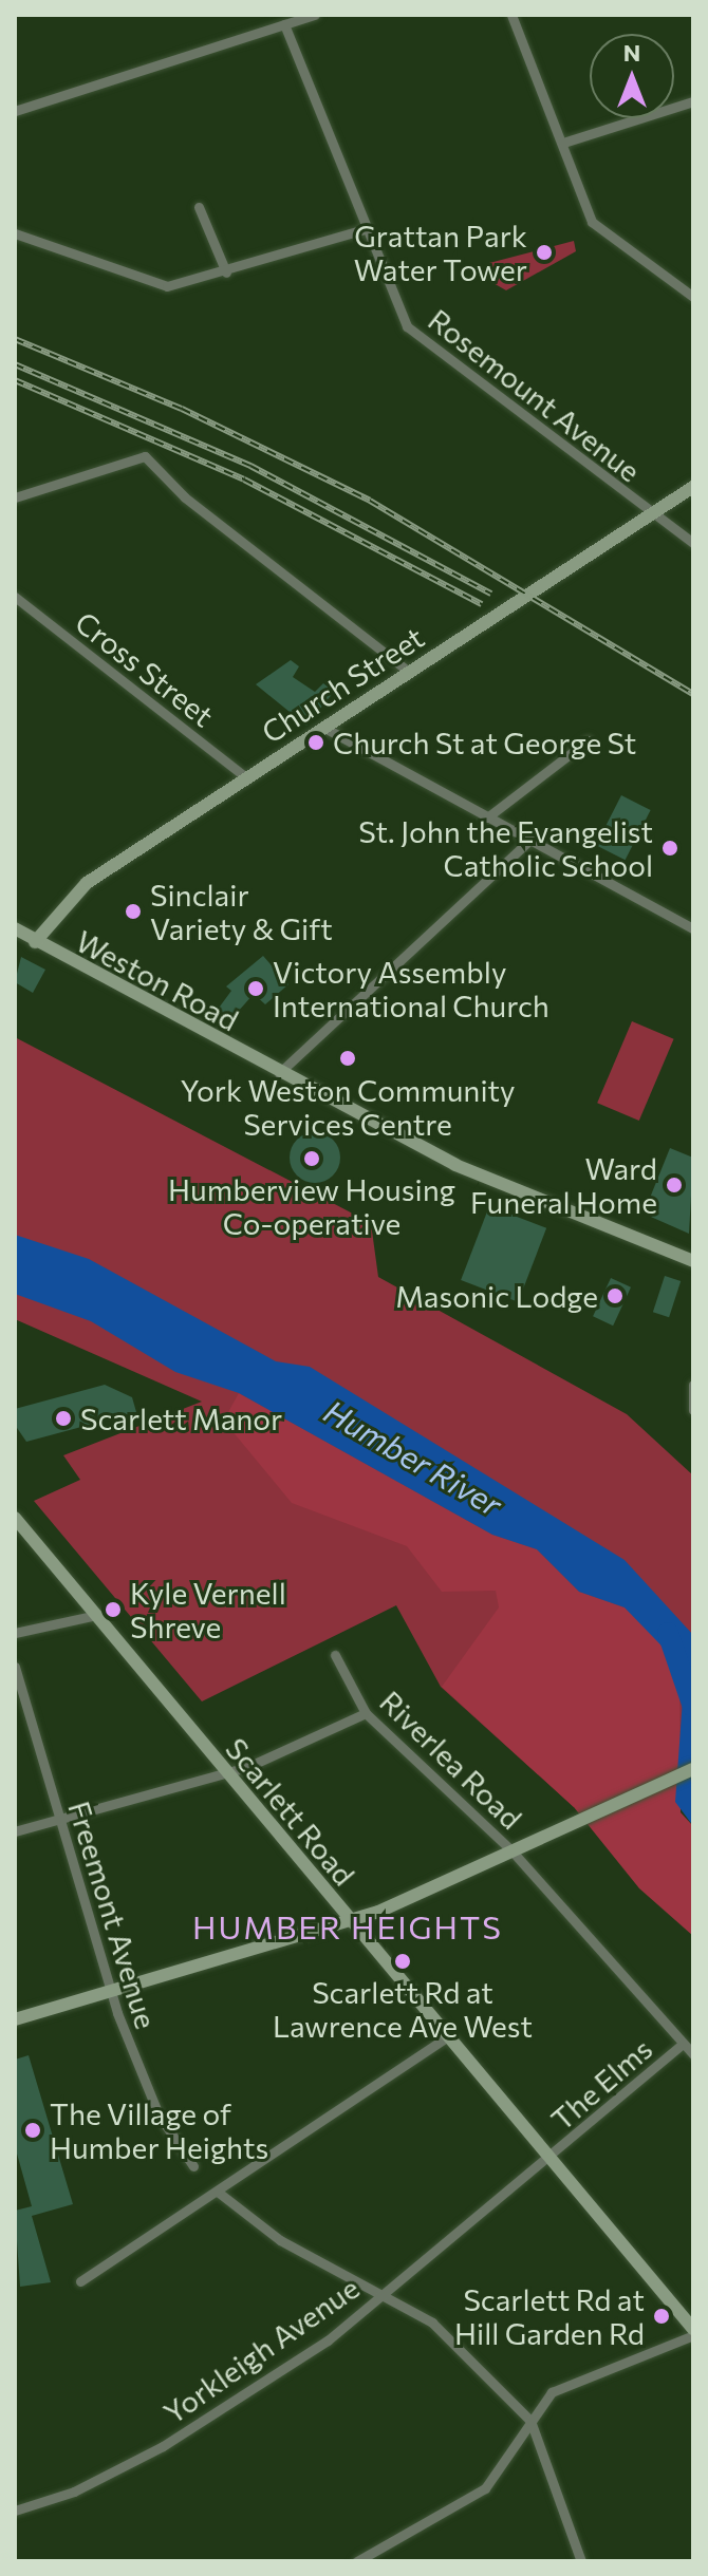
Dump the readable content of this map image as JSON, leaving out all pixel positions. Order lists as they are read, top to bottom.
{
  "streets": {
    "main road": ["Church Street", "Weston Road", "Scarlett Road"],
    "street": [
      "Rosemount Avenue",
      "Cross Street",
      "Riverlea Road",
      "Freemont Avenue",
      "The Elms",
      "Yorkleigh Avenue"
    ]
  },
  "crossings": [
    ["Rosemount Avenue", "Church Street"],
    ["Cross Street", "Church Street"],
    ["Church Street", "Weston Road"],
    ["Riverlea Road", "The Elms"],
    ["Scarlett Road", "The Elms"],
    ["Scarlett Road", "Yorkleigh Avenue"],
    ["The Elms", "Yorkleigh Avenue"]
  ],
  "districts": ["HUMBER HEIGHTS"],
  "water": ["Humber River"],
  "places": [
    "Grattan Park Water Tower",
    "Church St at George St",
    "St. John the Evangelist Catholic School",
    "Sinclair Variety & Gift",
    "Victory Assembly International Church",
    "York Weston Community Services Centre",
    "Humberview Housing Co-operative",
    "Ward Funeral Home",
    "Masonic Lodge",
    "Scarlett Manor",
    "Kyle Vernell Shreve",
    "Scarlett Rd at Lawrence Ave West",
    "The Village of Humber Heights",
    "Scarlett Rd at Hill Garden Rd"
  ],
  "north": "top"
}
